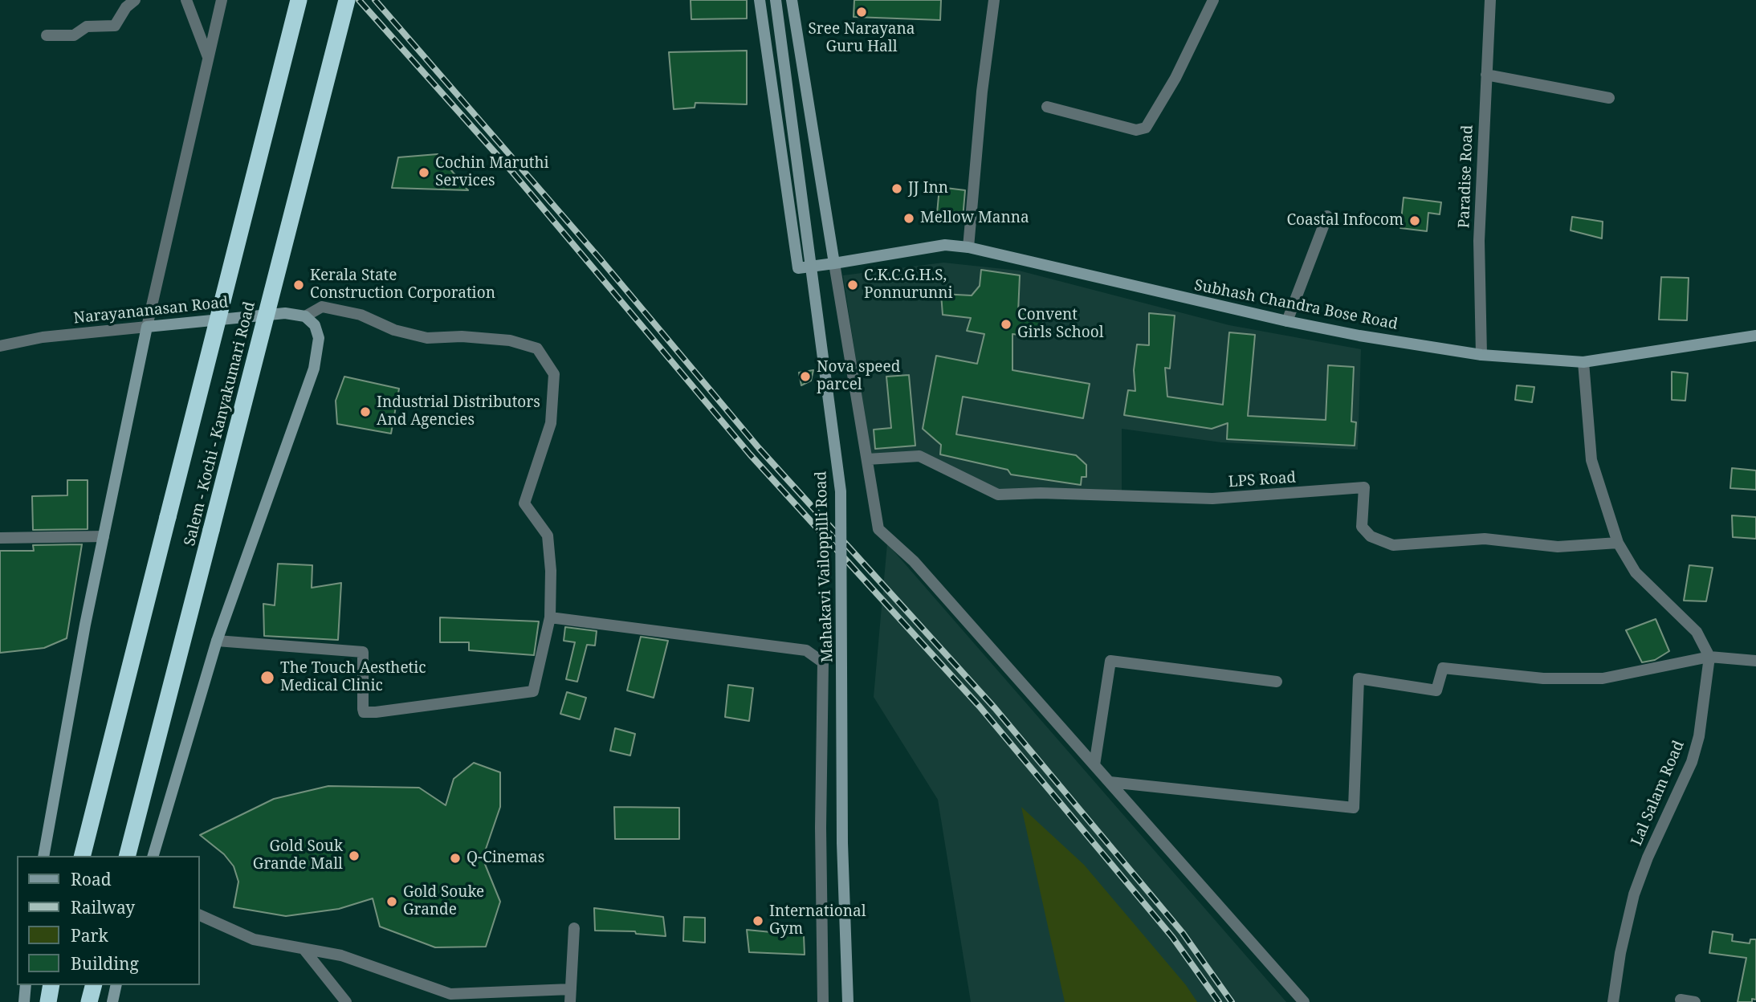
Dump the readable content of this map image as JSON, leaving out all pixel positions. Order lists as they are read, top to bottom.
{
  "streets": {
    "highway": ["Salem - Kochi - Kanyakumari Road"],
    "main road": ["Subhash Chandra Bose Road", "Narayananasan Road", "Mahakavi Vailoppilli Road"],
    "street": ["Paradise Road", "LPS Road", "Lal Salam Road"]
  },
  "crossings": [
    ["Paradise Road", "Subhash Chandra Bose Road"]
  ],
  "places": [
    "Sree Narayana Guru Hall",
    "Cochin Maruthi Services",
    "JJ Inn",
    "Mellow Manna",
    "Coastal Infocom",
    "Kerala State Construction Corporation",
    "C.K.C.G.H.S, Ponnurunni",
    "Convent Girls School",
    "Nova speed parcel",
    "Industrial Distributors And Agencies",
    "The Touch Aesthetic Medical Clinic",
    "Gold Souk Grande Mall",
    "Q-Cinemas",
    "Gold Souke Grande",
    "International Gym"
  ],
  "legend": [
    "Road",
    "Railway",
    "Park",
    "Building"
  ]
}
